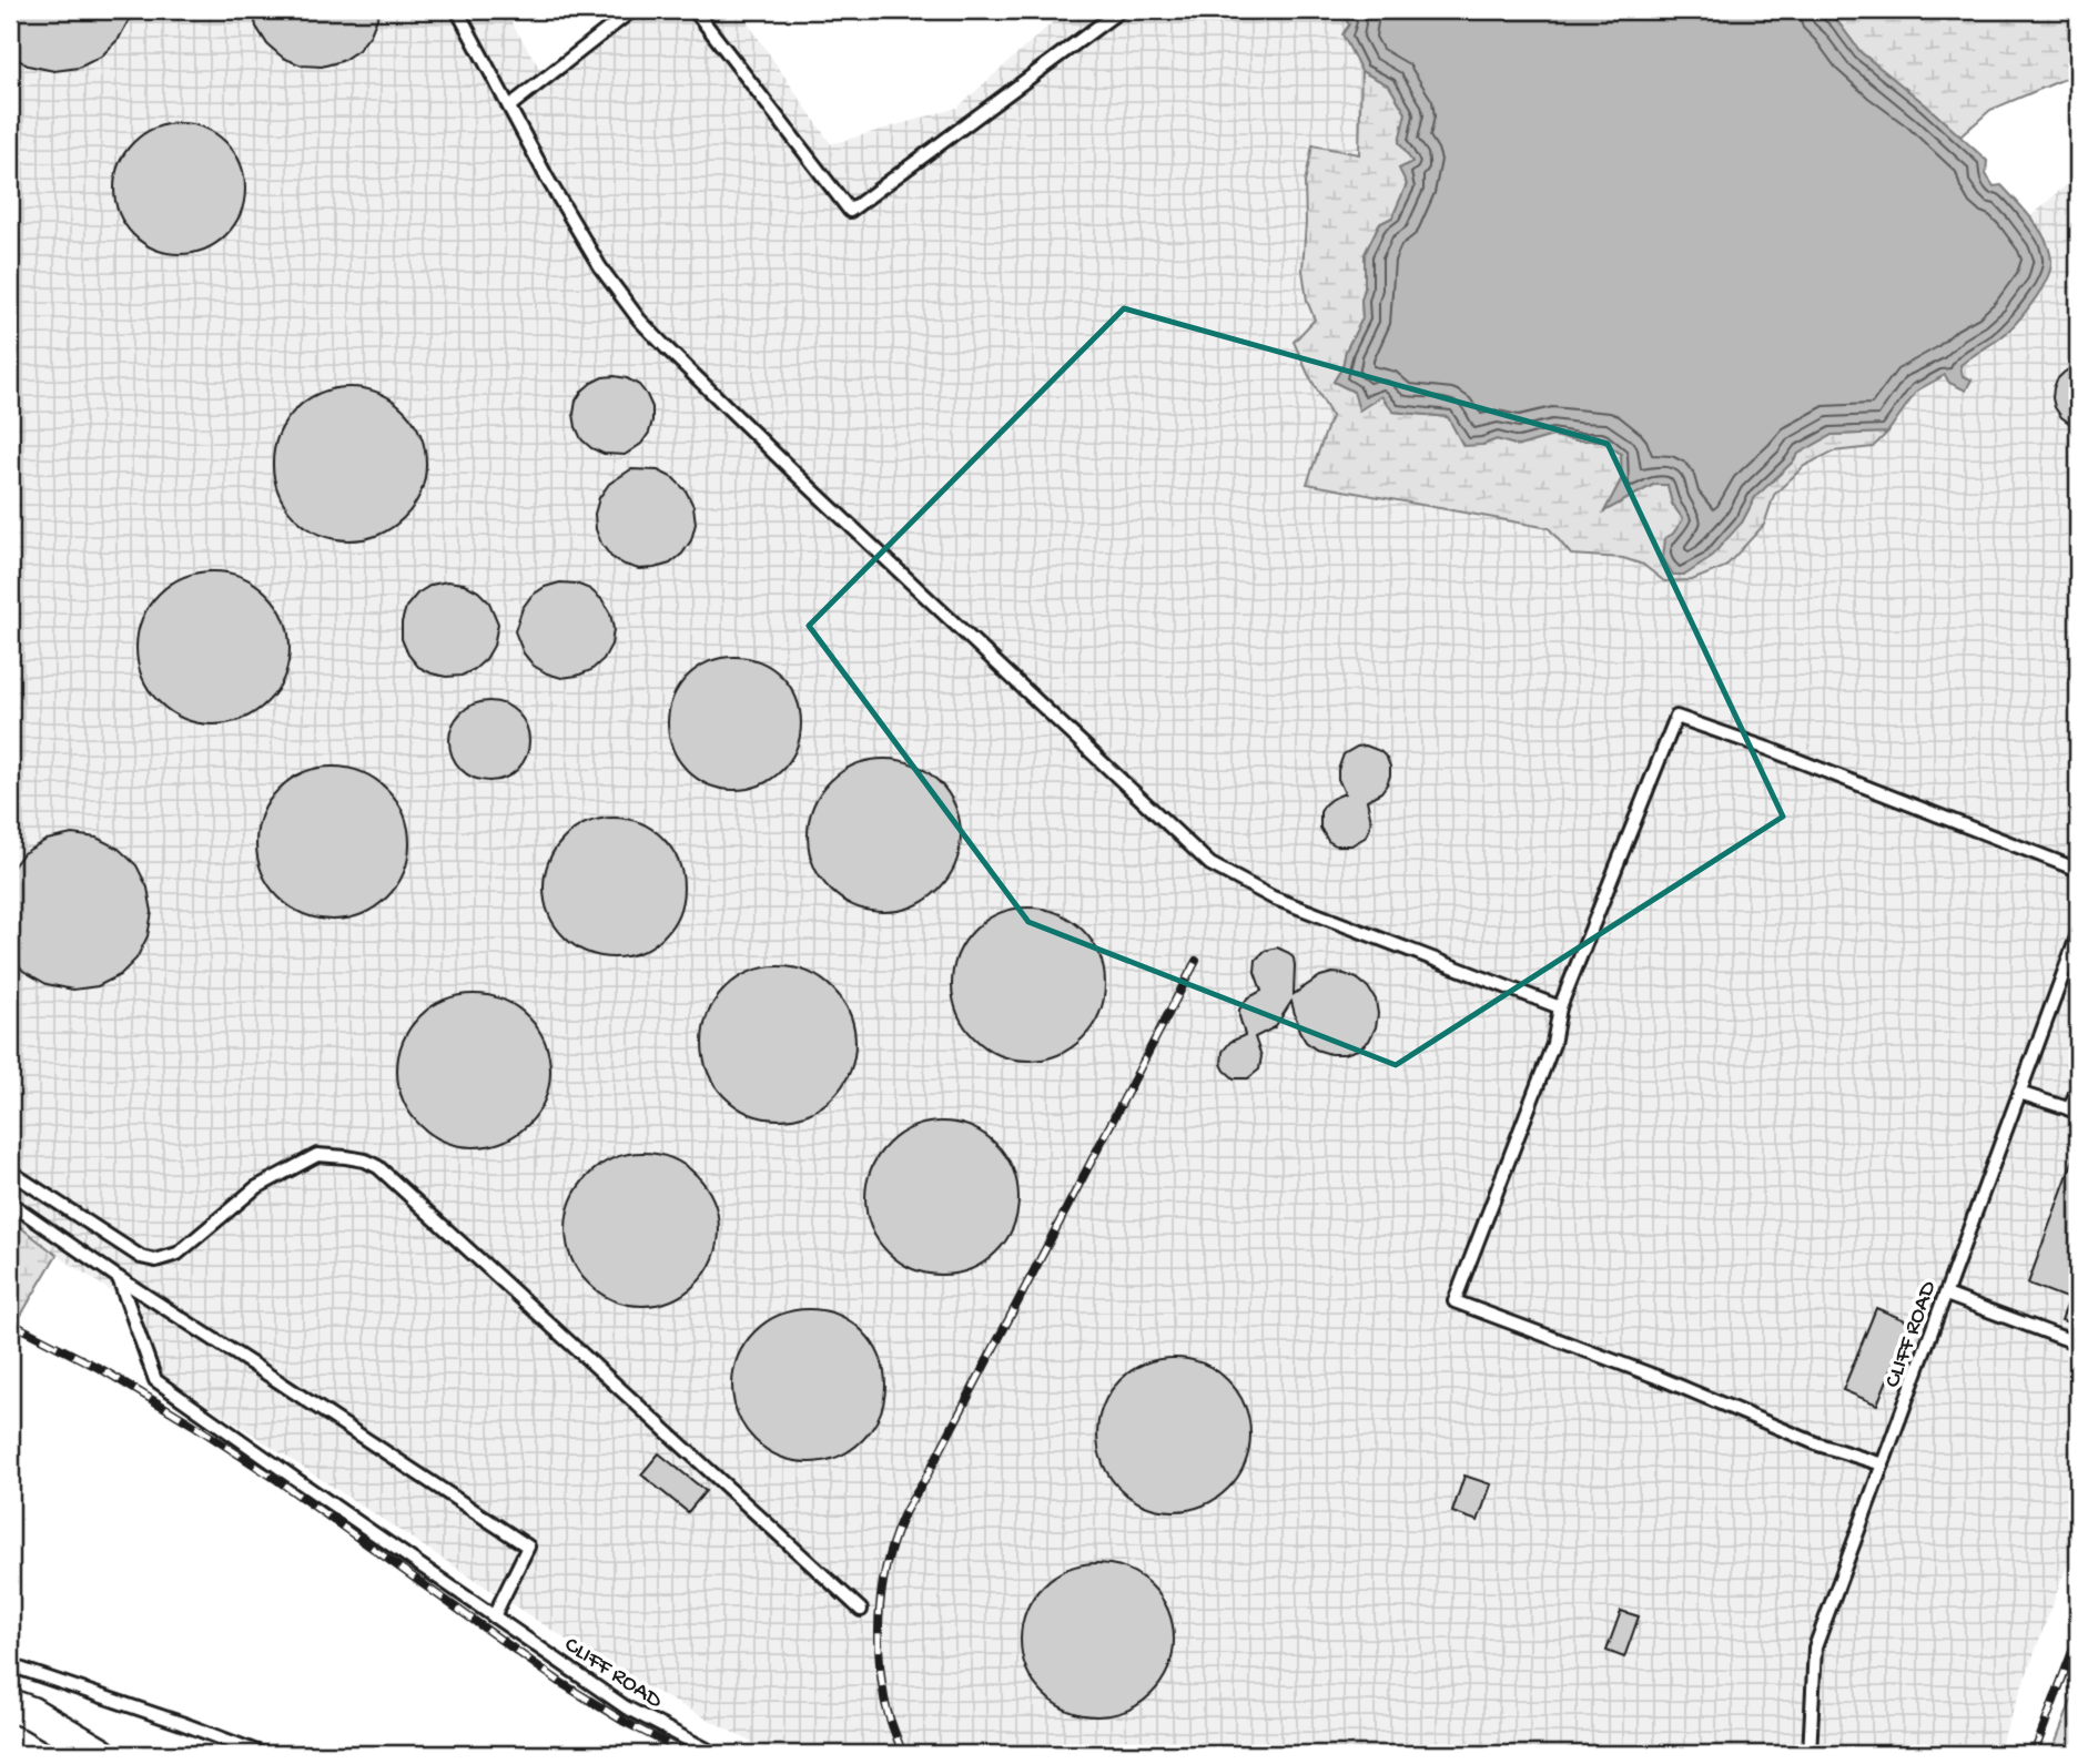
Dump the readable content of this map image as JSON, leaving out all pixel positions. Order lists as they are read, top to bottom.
{
  "streets": {
    "lane": ["CLIFF ROAD"]
  }
}
